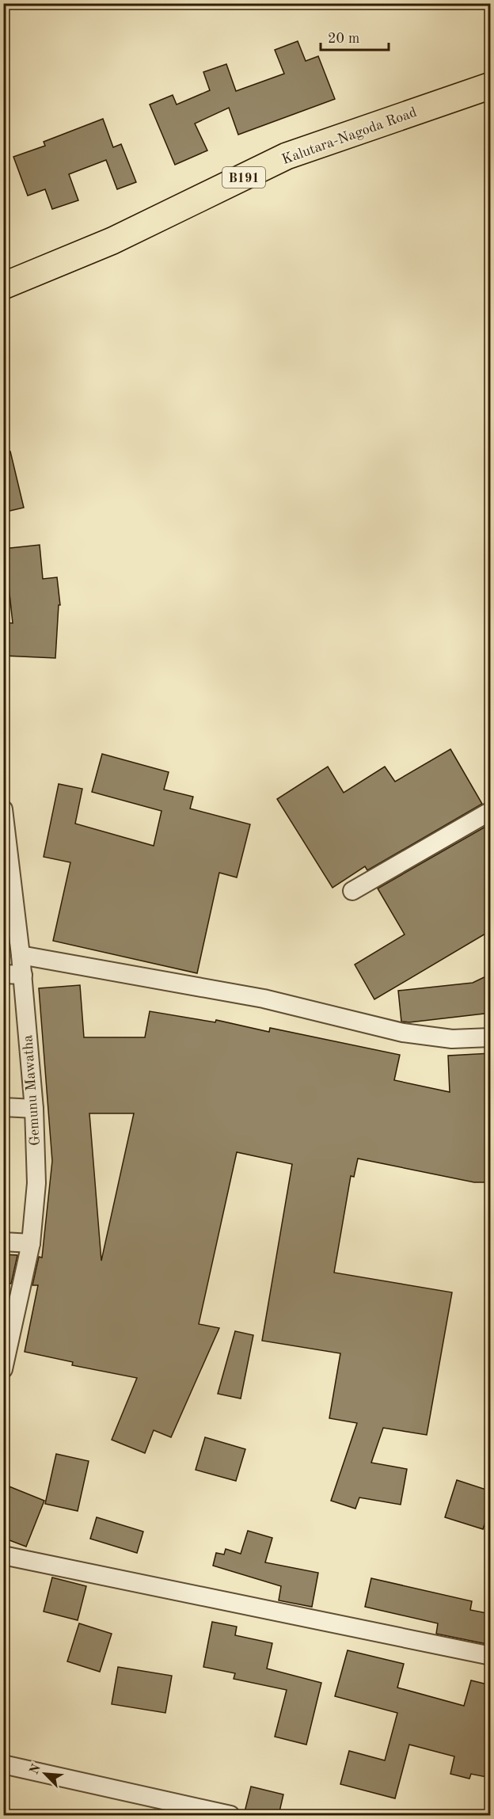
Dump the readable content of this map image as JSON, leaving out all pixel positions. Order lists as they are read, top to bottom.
{
  "streets": {
    "main road": ["Kalutara-Nagoda Road", "B191"],
    "street": ["Gemunu Mawatha"]
  },
  "scale_bar": "20 m",
  "north": "top left"
}
